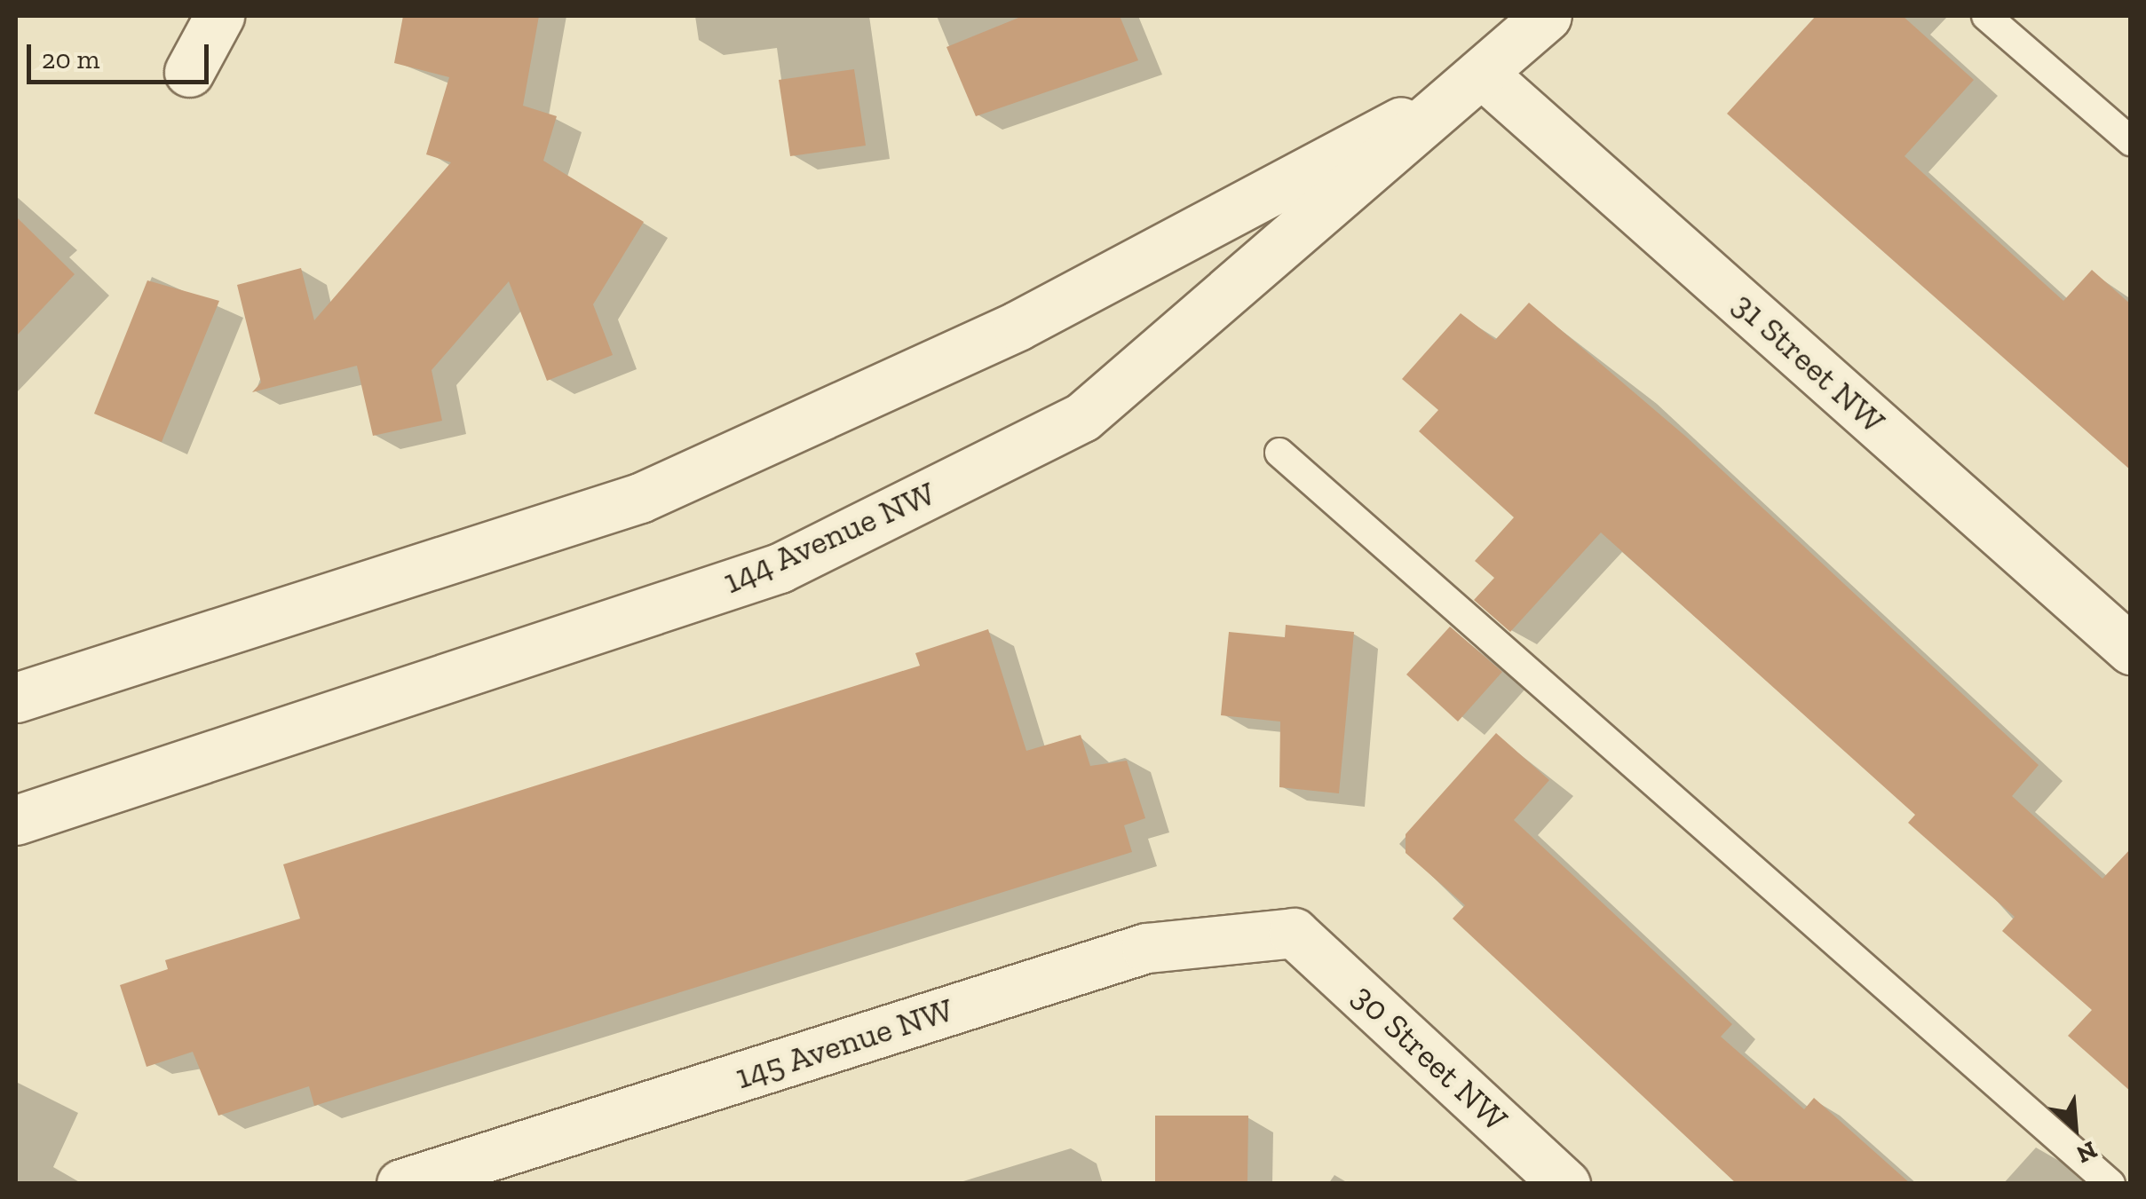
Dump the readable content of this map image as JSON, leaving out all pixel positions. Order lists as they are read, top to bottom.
{
  "streets": {
    "main road": [
      "31 Street NW",
      "144 Avenue NW",
      "145 Avenue NW",
      "30 Street NW"
    ]
  },
  "crossings": [
    ["31 Street NW", "144 Avenue NW"],
    ["145 Avenue NW", "30 Street NW"]
  ],
  "scale_bar": "20 m",
  "north": "bottom right"
}
